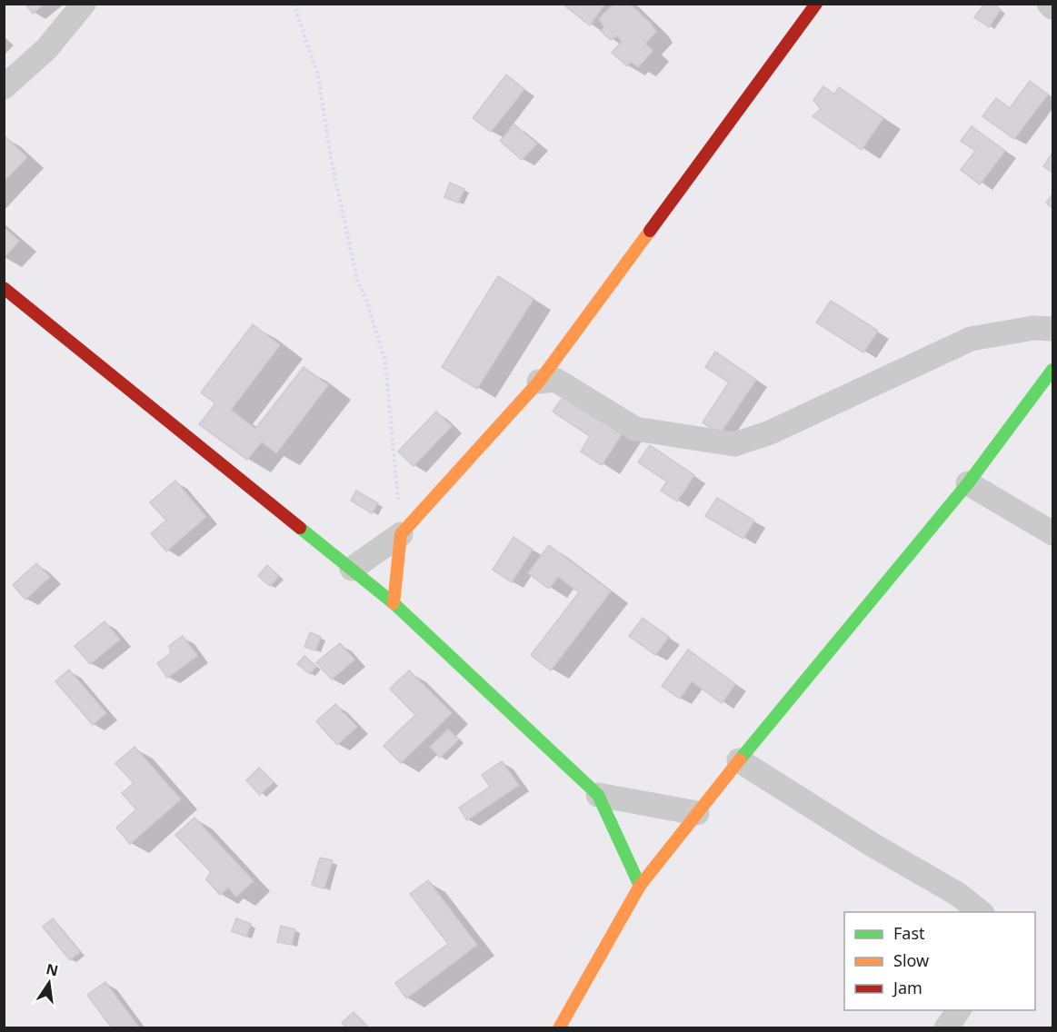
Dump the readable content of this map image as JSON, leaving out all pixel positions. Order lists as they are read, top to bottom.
{
  "legend": ["Fast", "Slow", "Jam"],
  "north": "top"
}
